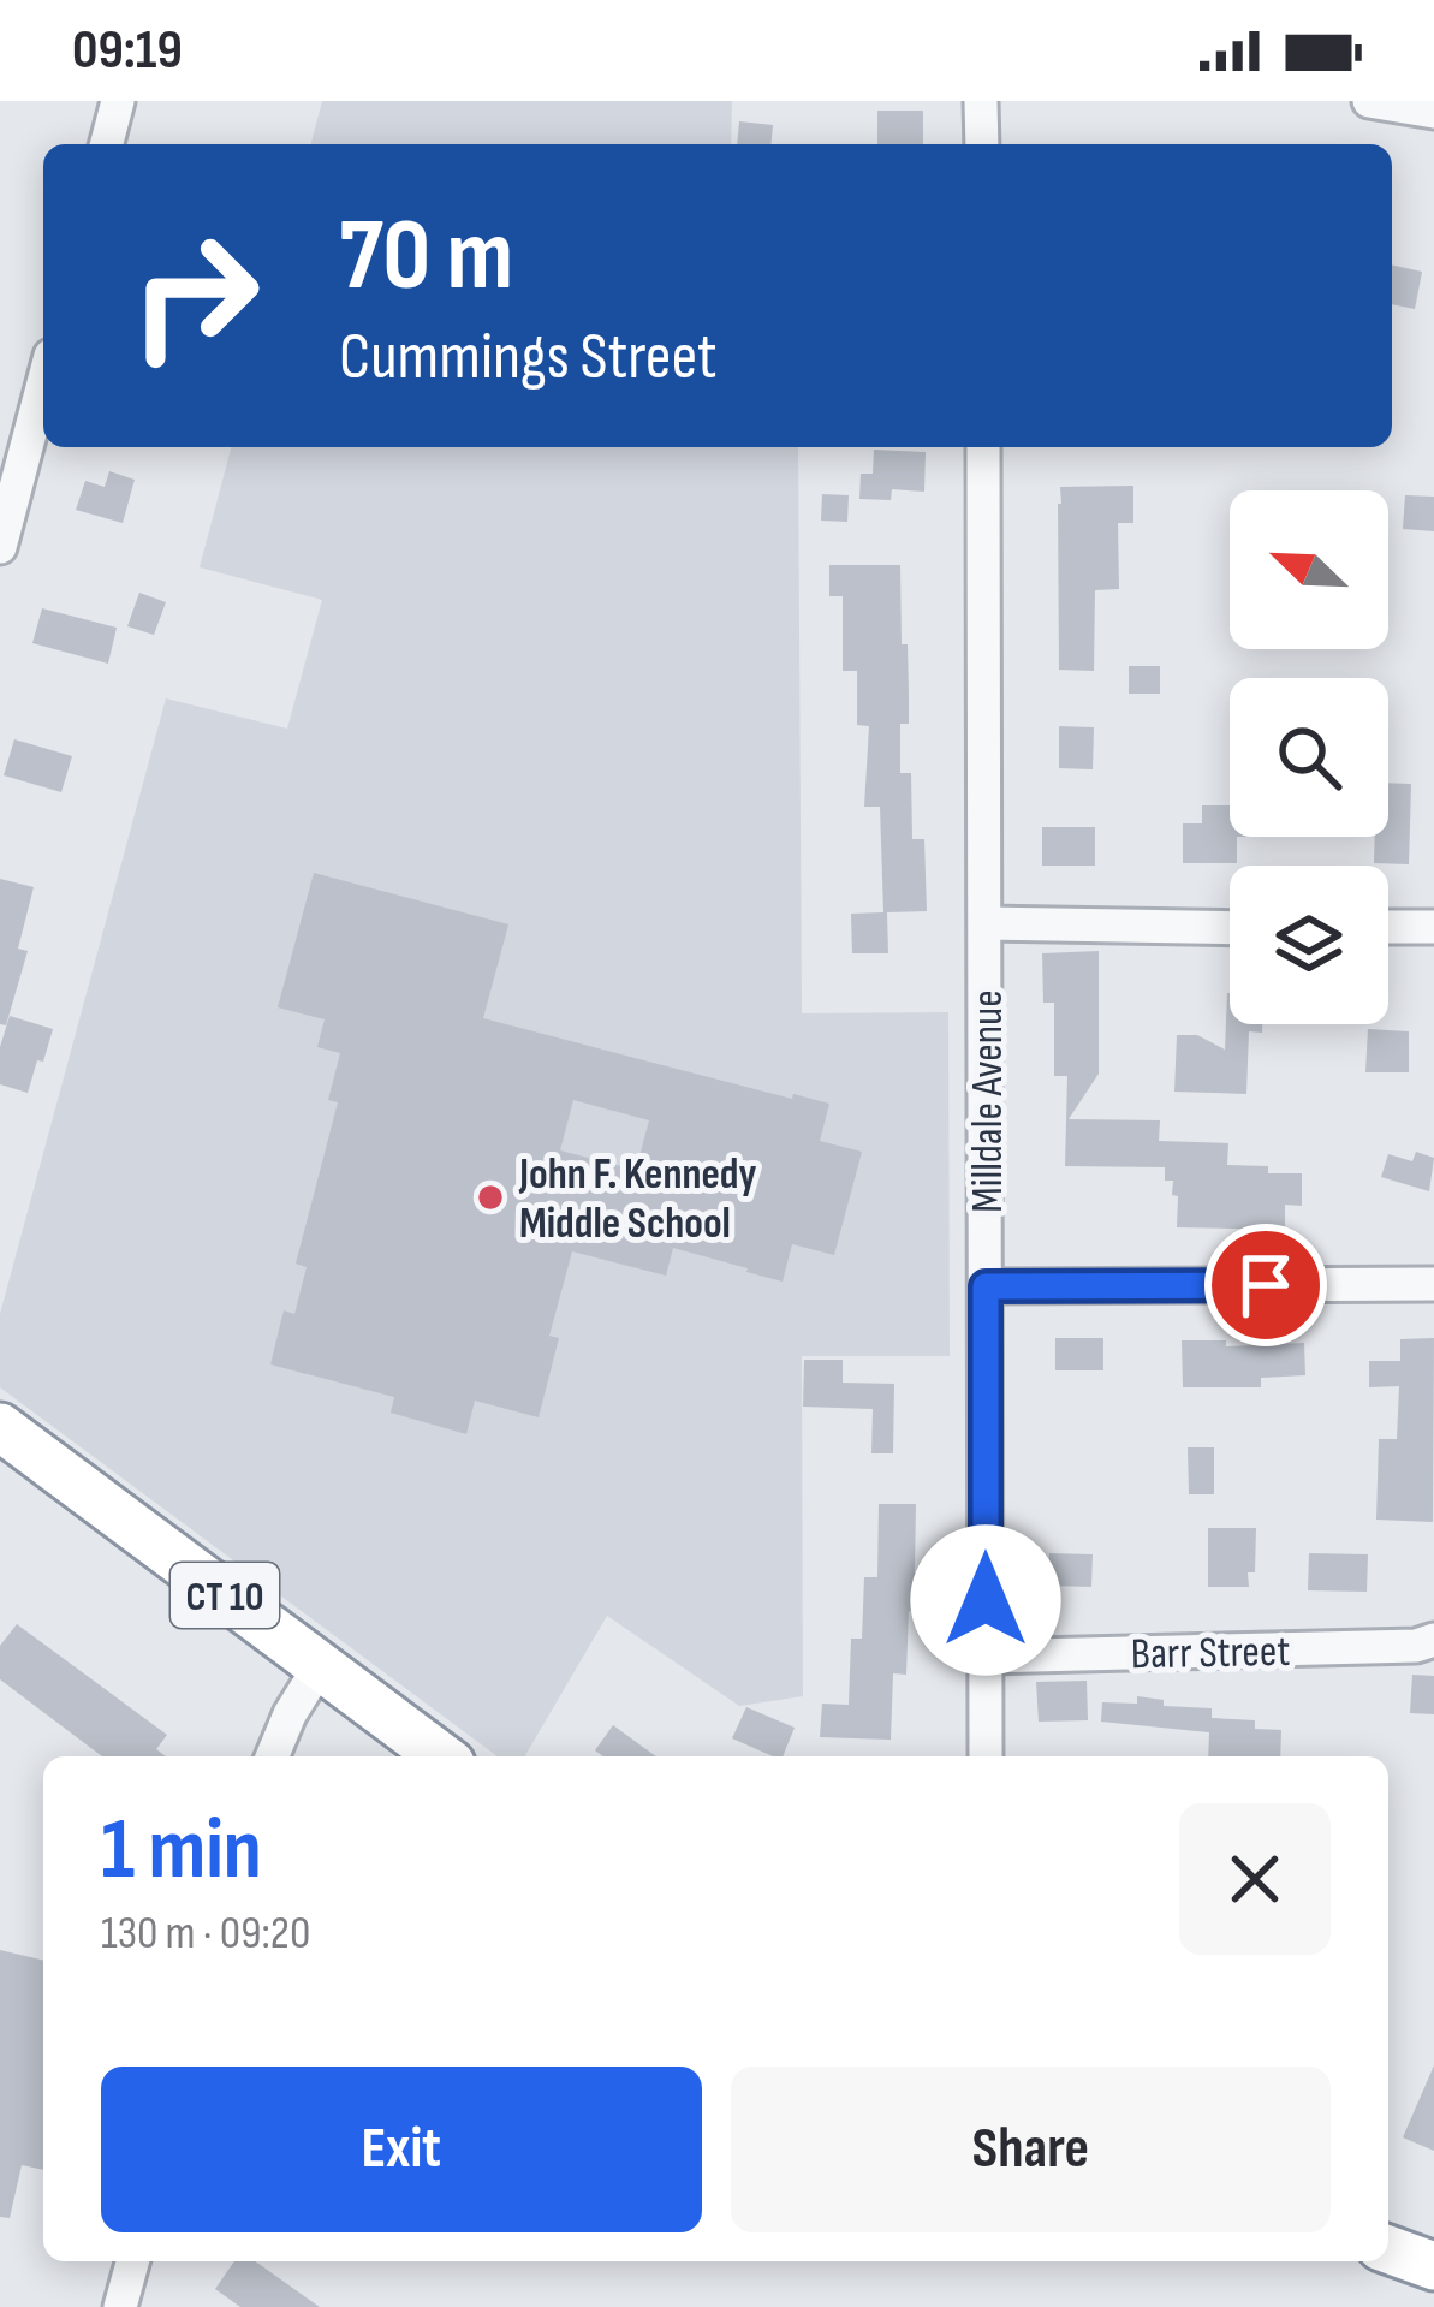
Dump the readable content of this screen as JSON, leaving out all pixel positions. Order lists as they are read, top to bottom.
{
  "streets": {
    "highway": ["CT 10"],
    "street": ["Milldale Avenue", "Barr Street"]
  },
  "crossings": [
    ["Milldale Avenue", "Barr Street"]
  ],
  "places": ["John F. Kennedy Middle School"],
  "north": "top left",
  "page": {
    "status": "09:19",
    "turn": ["70 m", "Cummings Street"],
    "heading": ["1 min", "130 m · 09:20"],
    "buttons": ["Exit", "Share"]
  }
}
